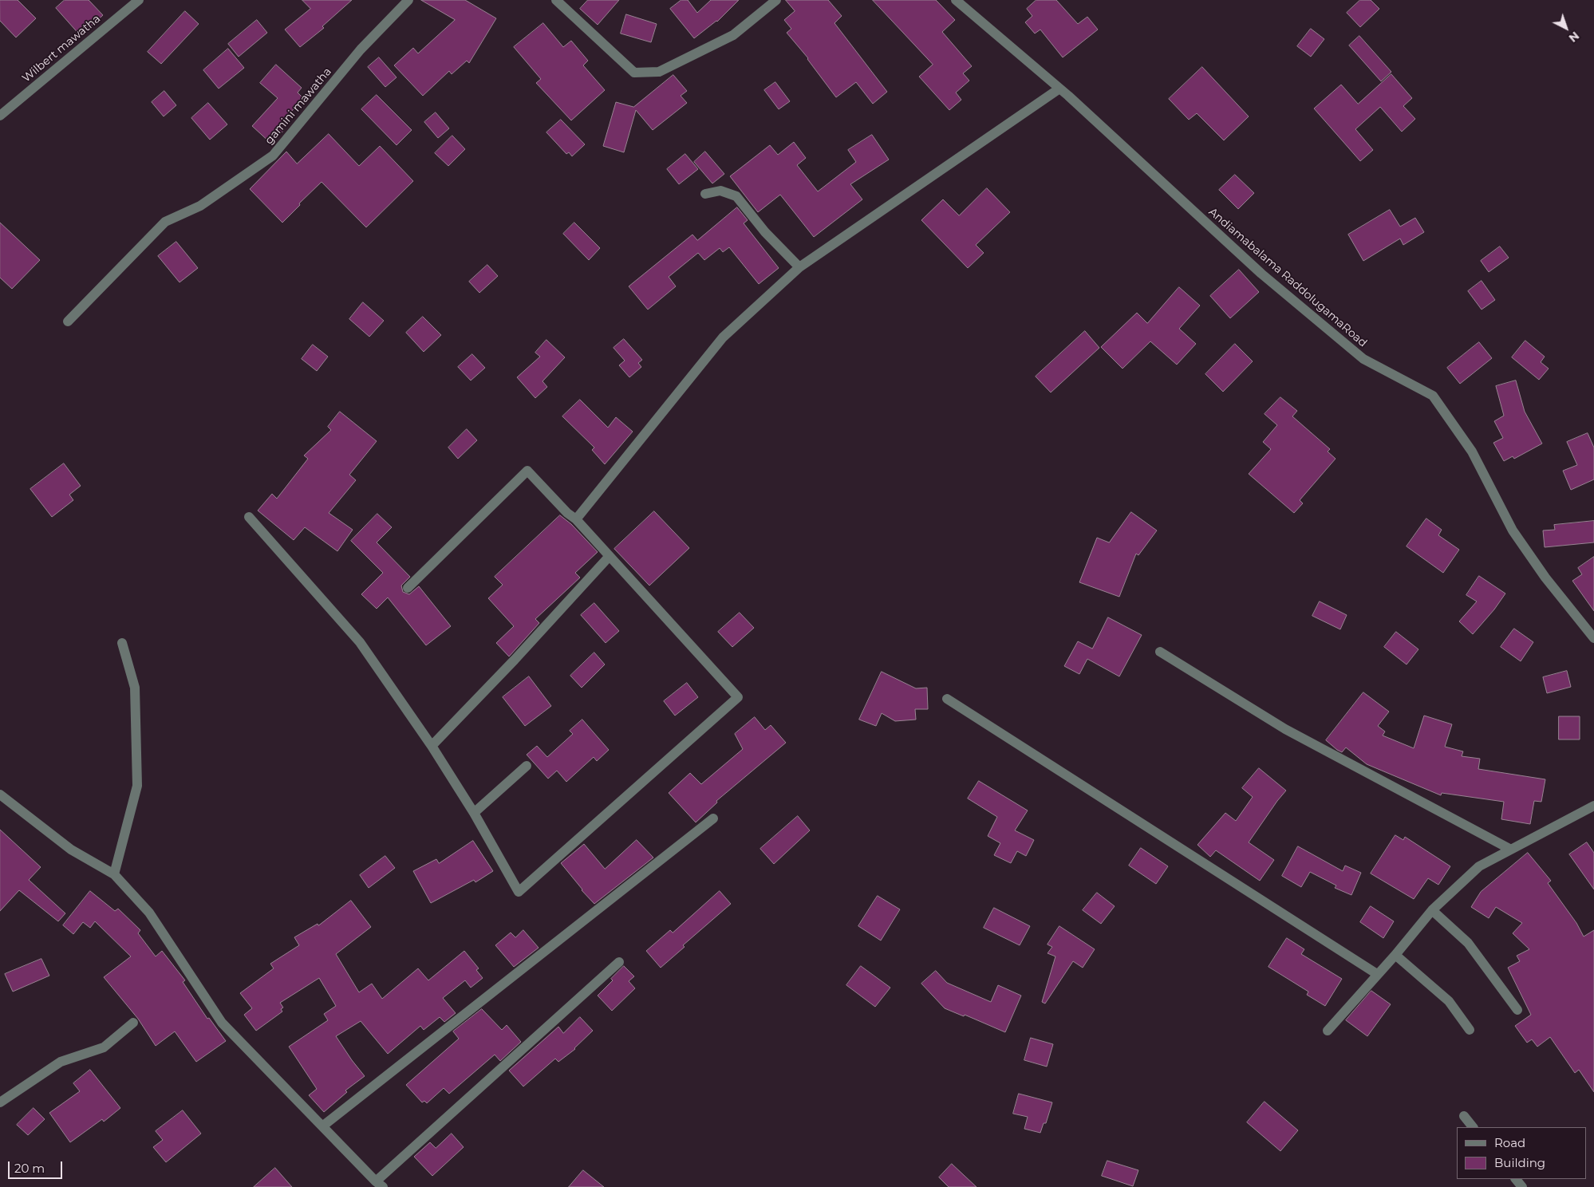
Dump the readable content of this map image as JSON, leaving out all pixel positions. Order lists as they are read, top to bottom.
{
  "streets": {
    "street": ["Wilbert mawatha", "gamini mawatha", "Andiamabalama RaddolugamaRoad"]
  },
  "legend": ["Road", "Building"],
  "scale_bar": "20 m",
  "north": "bottom right"
}
